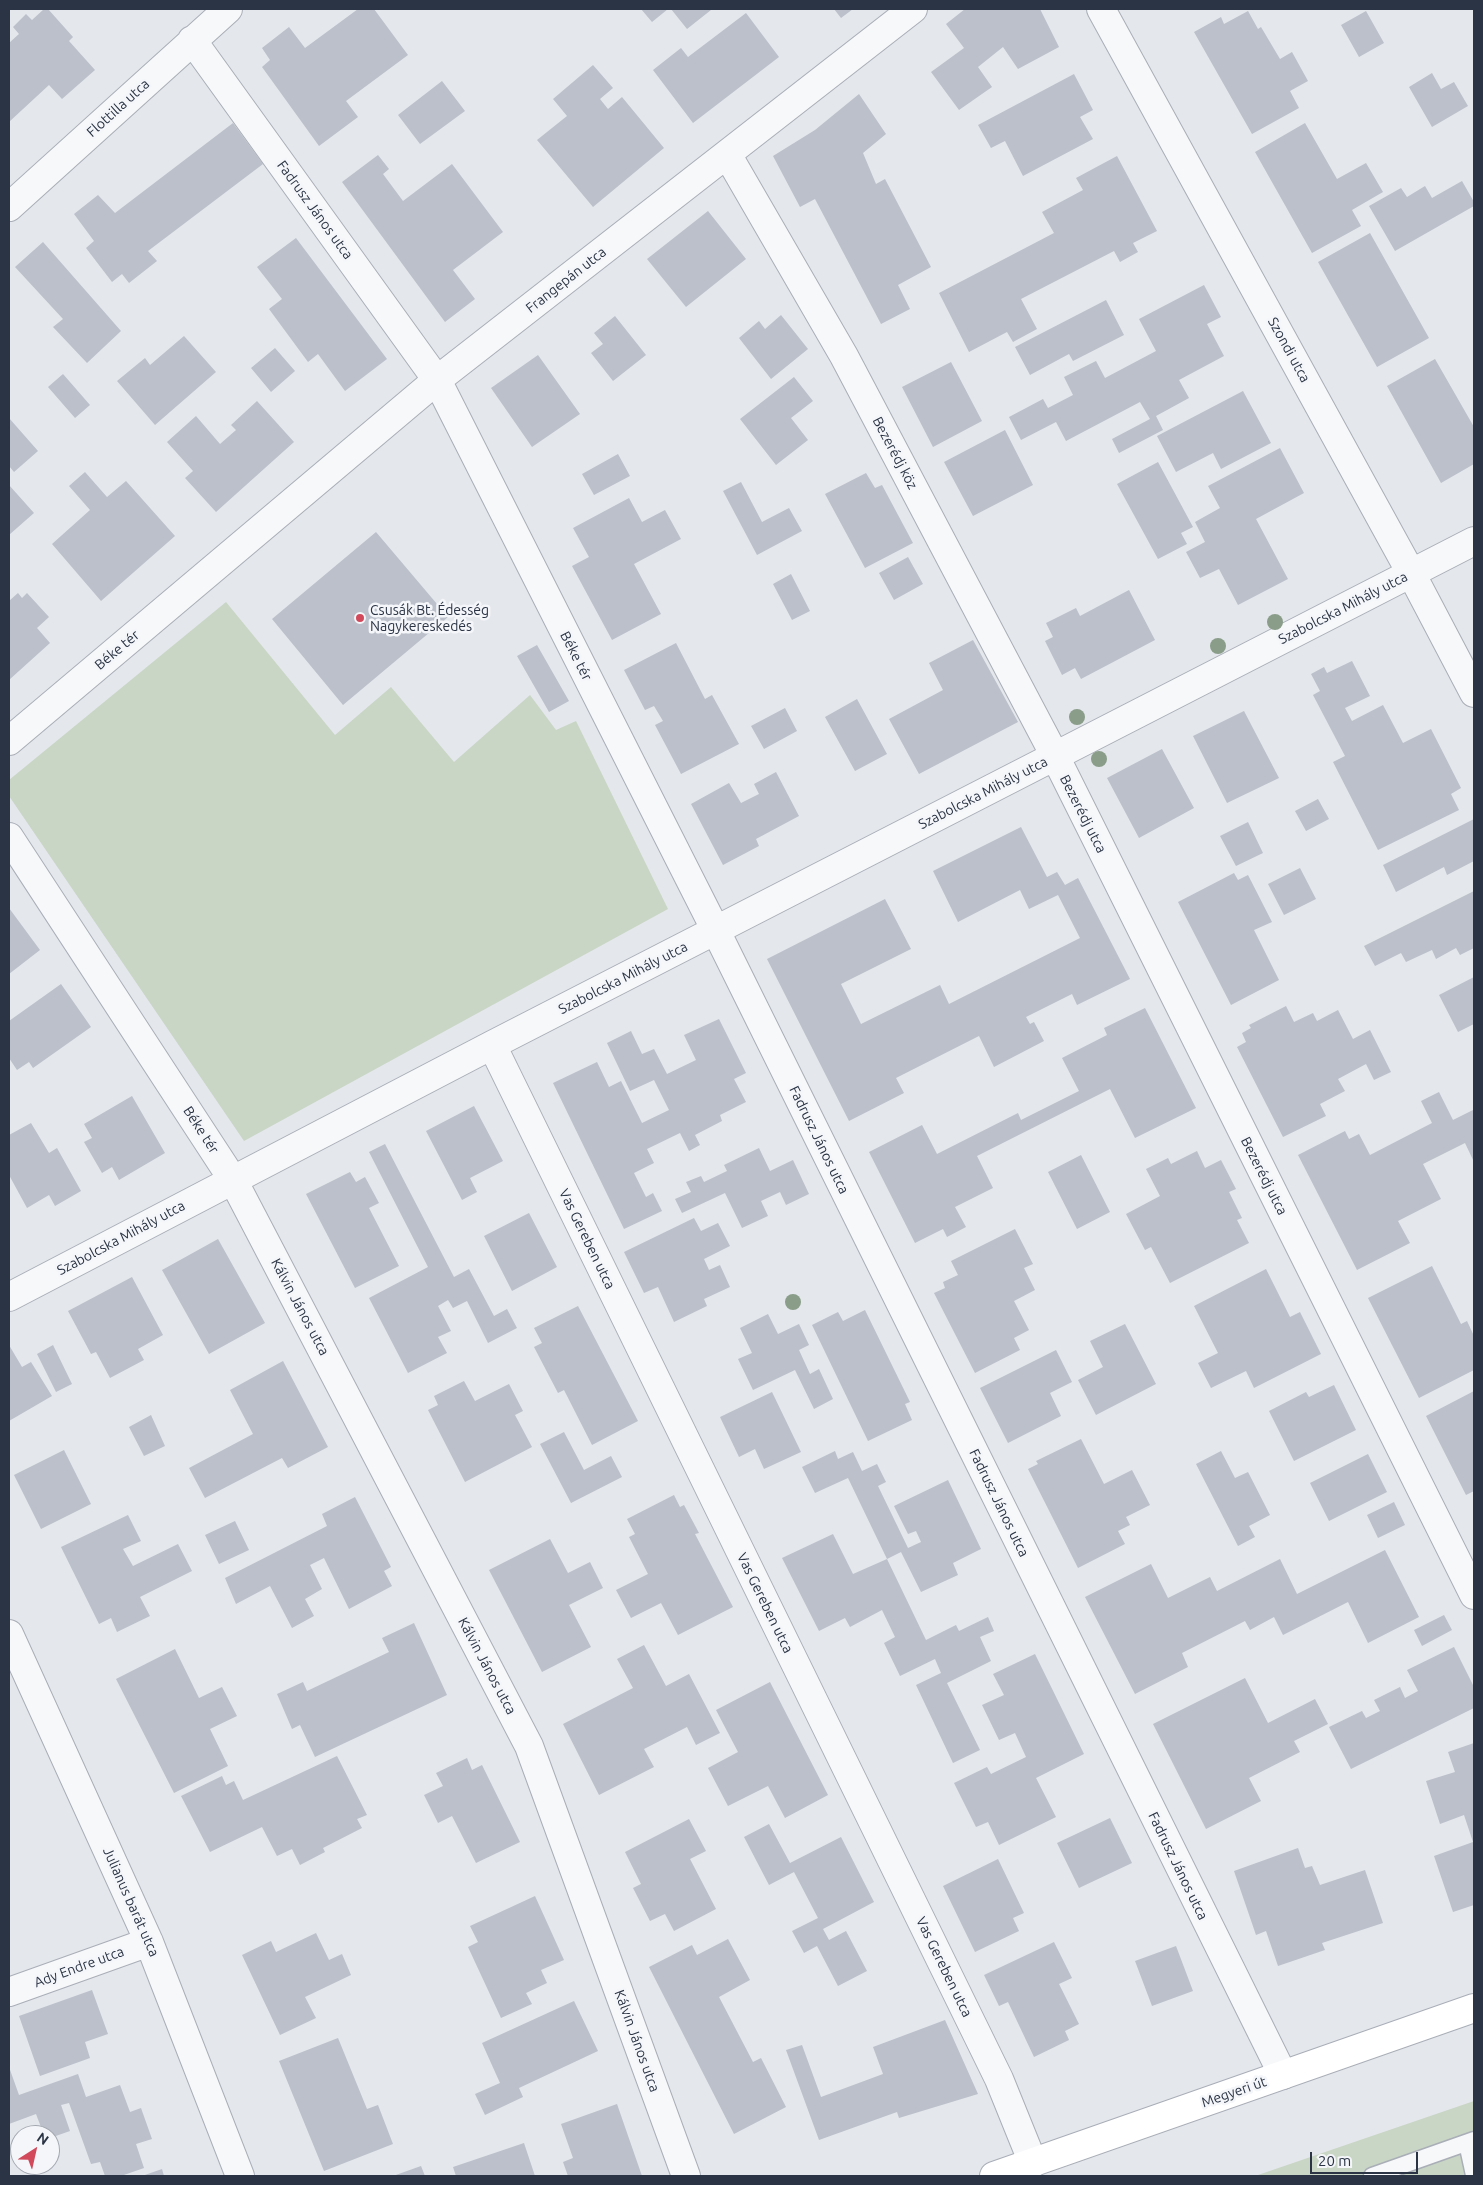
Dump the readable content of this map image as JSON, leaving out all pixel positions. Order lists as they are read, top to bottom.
{
  "streets": {
    "main road": ["Megyeri út"],
    "street": [
      "Flottilla utca",
      "Fadrusz János utca",
      "Frangepán utca",
      "Szondi utca",
      "Bezerédj köz",
      "Szabolcska Mihály utca",
      "Béke tér",
      "Bezerédj utca",
      "Vas Gereben utca",
      "Kálvin János utca",
      "Julianus barát utca",
      "Ady Endre utca"
    ]
  },
  "crossings": [
    ["Flottilla utca", "Fadrusz János utca"],
    ["Fadrusz János utca", "Frangepán utca"],
    ["Fadrusz János utca", "Szabolcska Mihály utca"],
    ["Fadrusz János utca", "Béke tér"],
    ["Fadrusz János utca", "Megyeri út"],
    ["Frangepán utca", "Bezerédj köz"],
    ["Frangepán utca", "Béke tér"],
    ["Szondi utca", "Szabolcska Mihály utca"],
    ["Bezerédj köz", "Szabolcska Mihály utca"],
    ["Bezerédj köz", "Bezerédj utca"],
    ["Szabolcska Mihály utca", "Béke tér"],
    ["Szabolcska Mihály utca", "Bezerédj utca"],
    ["Szabolcska Mihály utca", "Vas Gereben utca"],
    ["Szabolcska Mihály utca", "Kálvin János utca"],
    ["Béke tér", "Kálvin János utca"],
    ["Vas Gereben utca", "Megyeri út"],
    ["Julianus barát utca", "Ady Endre utca"]
  ],
  "places": ["Csusák Bt. Édesség Nagykereskedés"],
  "scale_bar": "20 m",
  "north": "top right"
}
